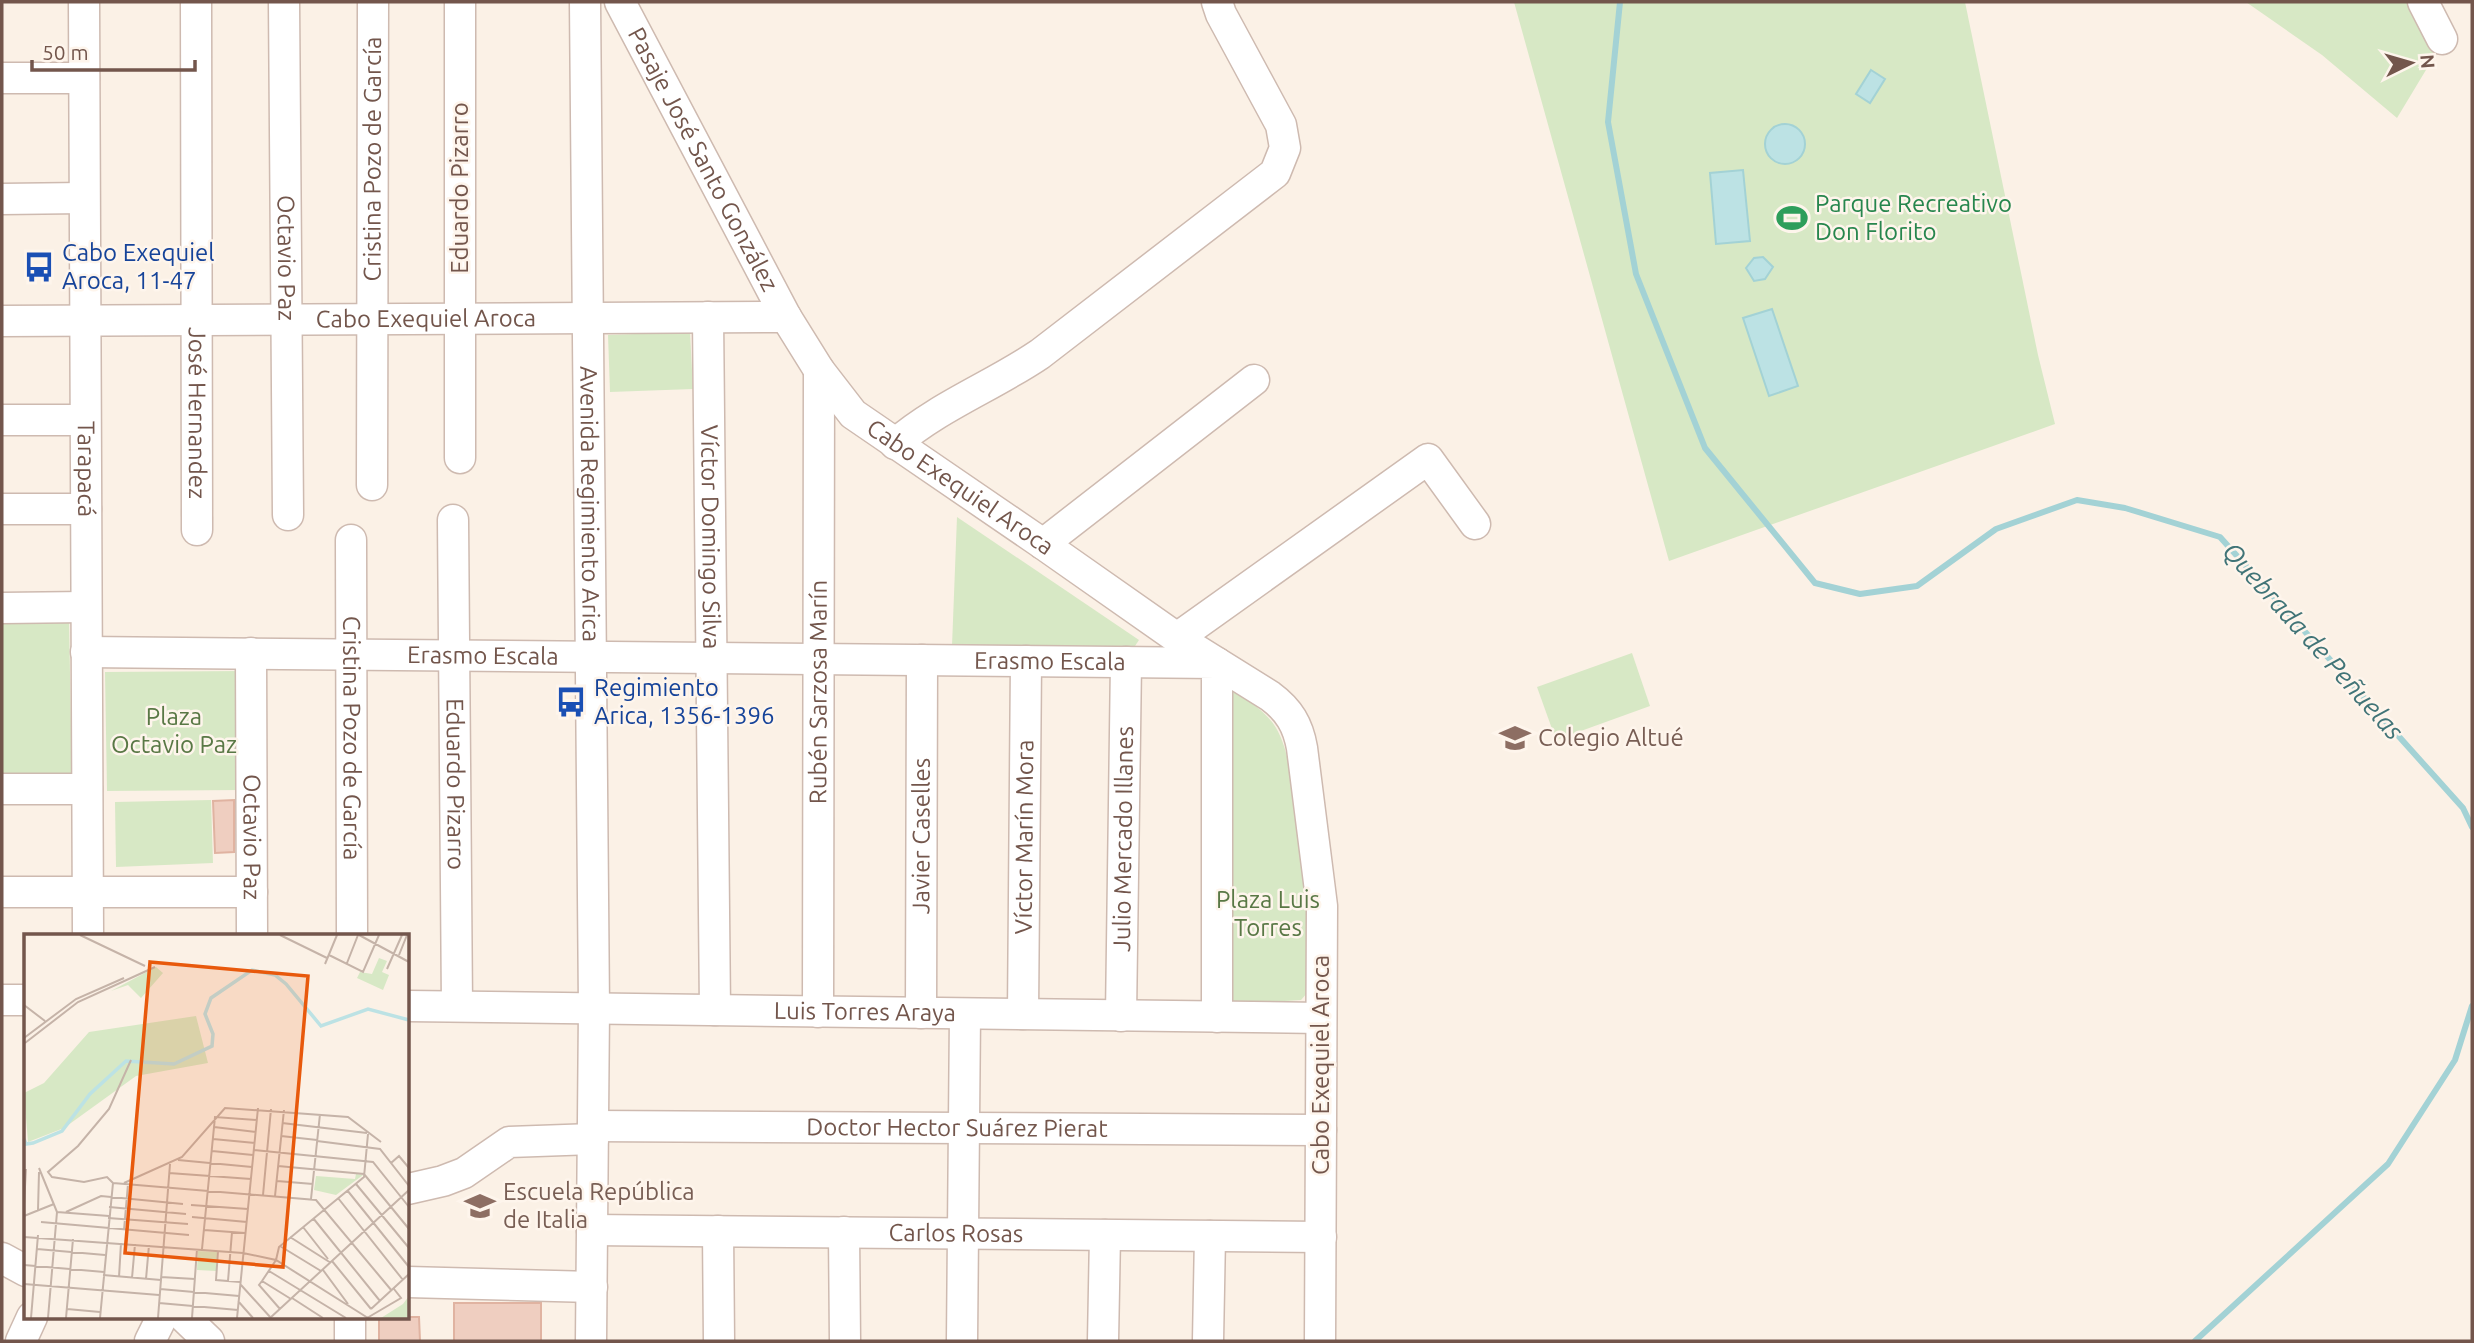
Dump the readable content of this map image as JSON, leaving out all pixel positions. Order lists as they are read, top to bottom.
{
  "streets": {
    "street": [
      "Cristina Pozo de García",
      "Pasaje José Santo González",
      "Eduardo Pizarro",
      "Octavio Paz",
      "Cabo Exequiel Aroca",
      "José Hernandez",
      "Tarapacá",
      "Avenida Regimiento Arica",
      "Víctor Domingo Silva",
      "Erasmo Escala",
      "Rubén Sarzosa Marín",
      "Javier Caselles",
      "Víctor Marín Mora",
      "Julio Mercado Illanes",
      "Luis Torres Araya",
      "Doctor Hector Suárez Pierat",
      "Carlos Rosas"
    ]
  },
  "crossings": [
    ["Cristina Pozo de García", "Cabo Exequiel Aroca"],
    ["Cristina Pozo de García", "Erasmo Escala"],
    ["Pasaje José Santo González", "Cabo Exequiel Aroca"],
    ["Eduardo Pizarro", "Cabo Exequiel Aroca"],
    ["Eduardo Pizarro", "Erasmo Escala"],
    ["Eduardo Pizarro", "Luis Torres Araya"],
    ["Octavio Paz", "Cabo Exequiel Aroca"],
    ["Octavio Paz", "Erasmo Escala"],
    ["Cabo Exequiel Aroca", "José Hernandez"],
    ["Cabo Exequiel Aroca", "Tarapacá"],
    ["Cabo Exequiel Aroca", "Avenida Regimiento Arica"],
    ["Cabo Exequiel Aroca", "Víctor Domingo Silva"],
    ["Cabo Exequiel Aroca", "Erasmo Escala"],
    ["Cabo Exequiel Aroca", "Rubén Sarzosa Marín"],
    ["Cabo Exequiel Aroca", "Luis Torres Araya"],
    ["Cabo Exequiel Aroca", "Doctor Hector Suárez Pierat"],
    ["Cabo Exequiel Aroca", "Carlos Rosas"],
    ["Tarapacá", "Erasmo Escala"],
    ["Avenida Regimiento Arica", "Erasmo Escala"],
    ["Avenida Regimiento Arica", "Luis Torres Araya"],
    ["Avenida Regimiento Arica", "Doctor Hector Suárez Pierat"],
    ["Avenida Regimiento Arica", "Carlos Rosas"],
    ["Víctor Domingo Silva", "Erasmo Escala"],
    ["Víctor Domingo Silva", "Luis Torres Araya"],
    ["Erasmo Escala", "Rubén Sarzosa Marín"],
    ["Erasmo Escala", "Javier Caselles"],
    ["Erasmo Escala", "Víctor Marín Mora"],
    ["Erasmo Escala", "Julio Mercado Illanes"],
    ["Rubén Sarzosa Marín", "Luis Torres Araya"],
    ["Javier Caselles", "Luis Torres Araya"],
    ["Víctor Marín Mora", "Luis Torres Araya"],
    ["Julio Mercado Illanes", "Luis Torres Araya"]
  ],
  "water": ["Quebrada de Peñuelas"],
  "parks": ["Plaza Octavio Paz", "Plaza Luis Torres"],
  "places": {
    "sports": ["Parque Recreativo Don Florito"],
    "bus stop": ["Cabo Exequiel Aroca, 11-47", "Regimiento Arica, 1356-1396"],
    "school or university": ["Colegio Altué", "Escuela República de Italia"]
  },
  "scale_bar": "50 m",
  "north": "right"
}
